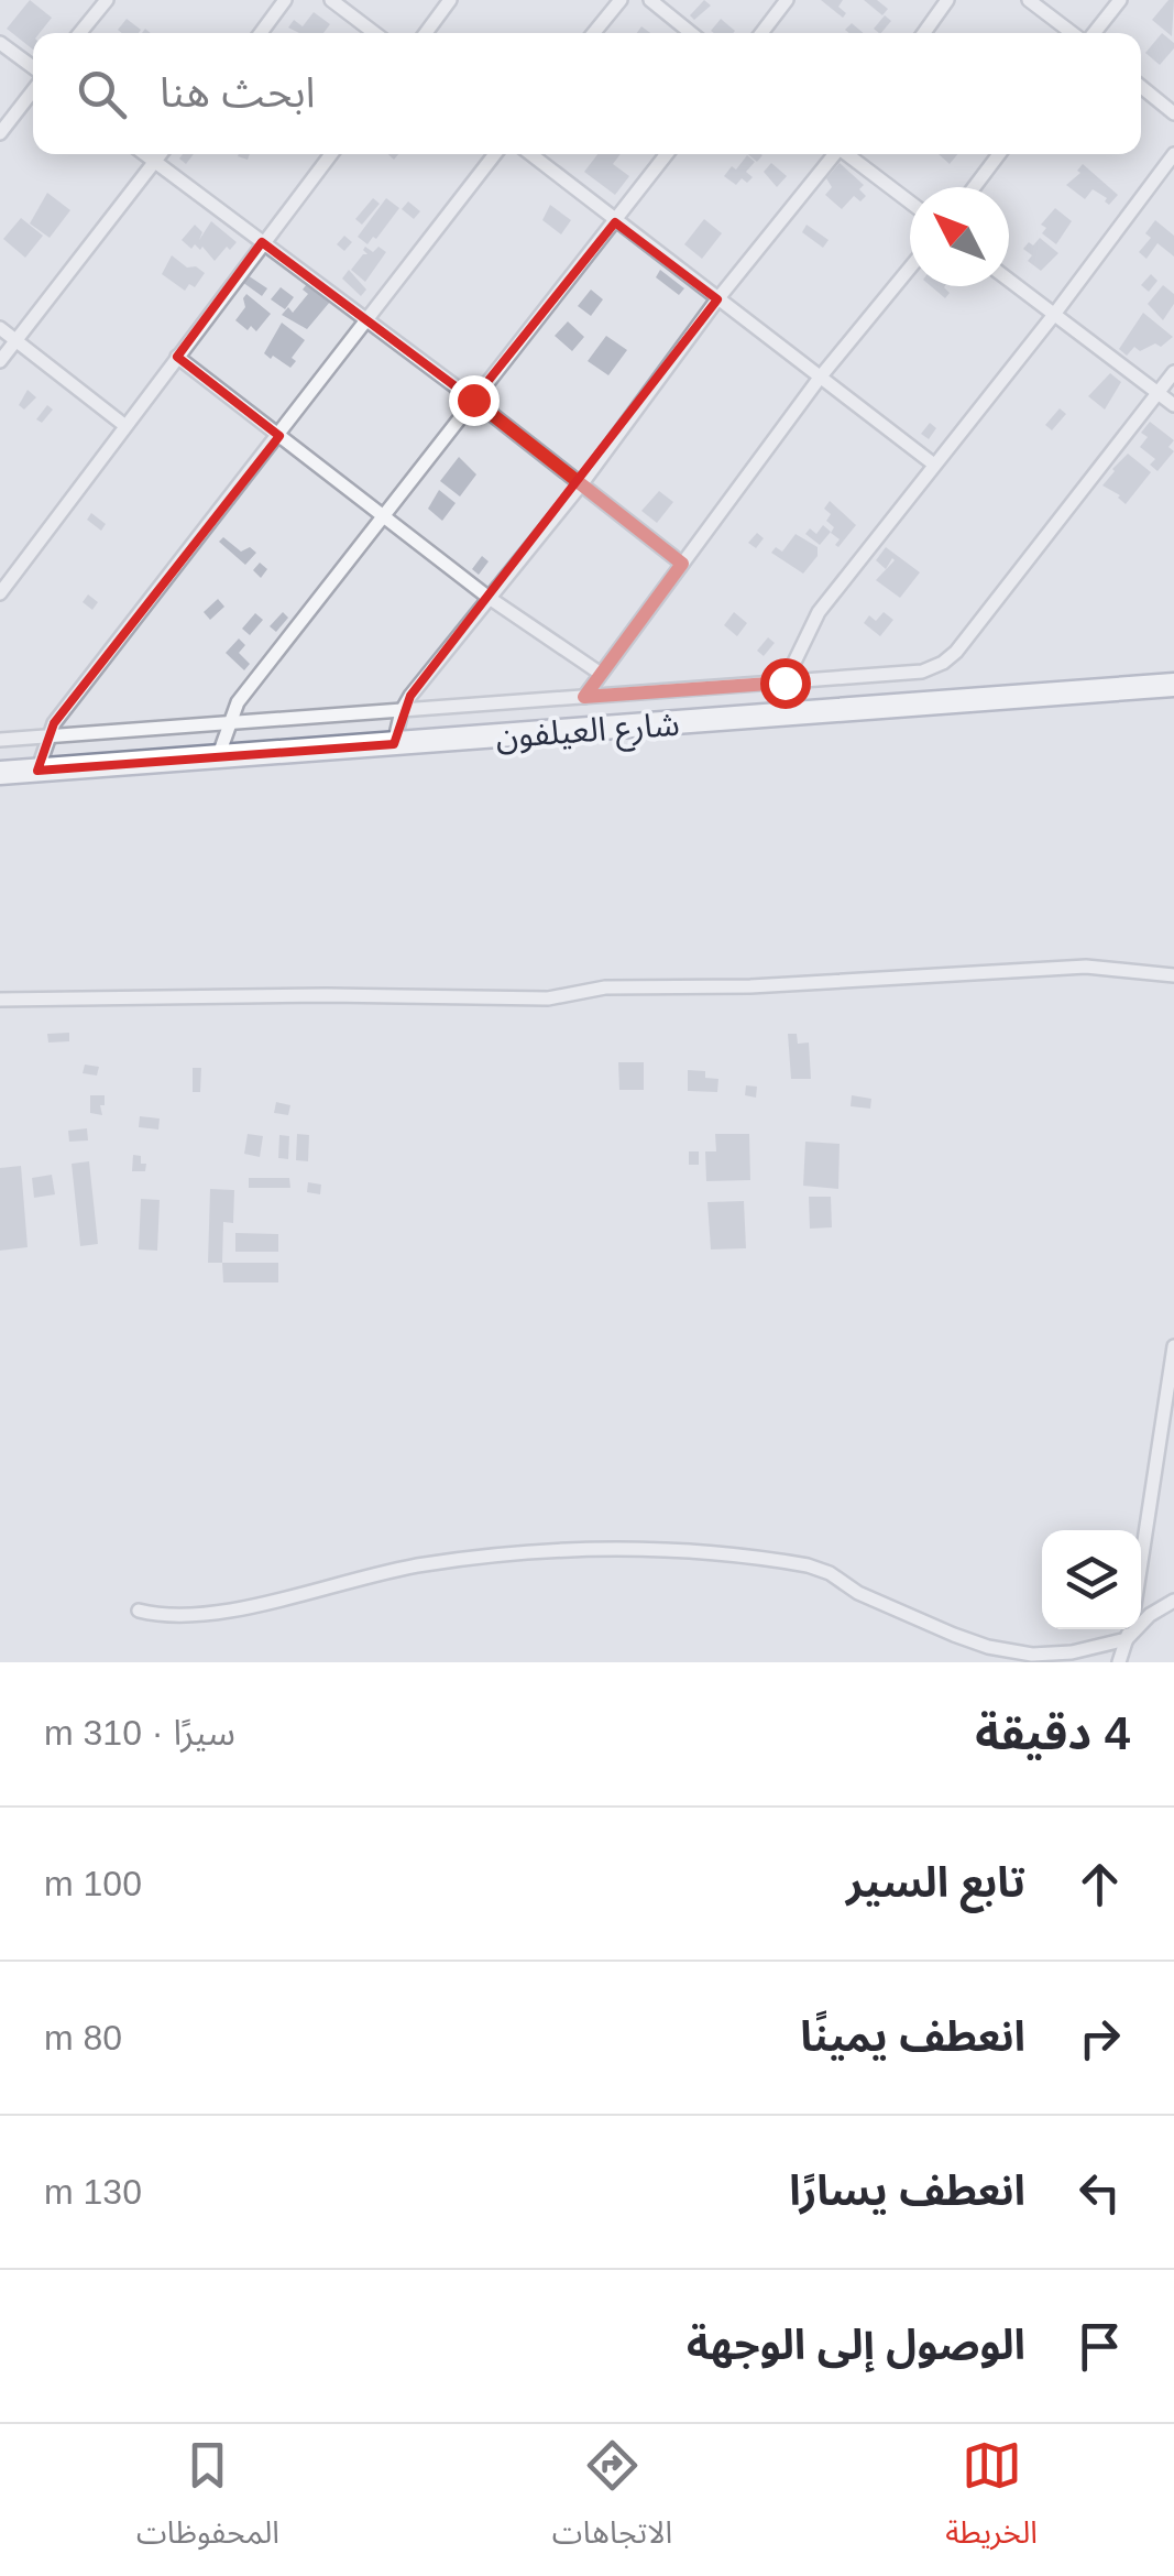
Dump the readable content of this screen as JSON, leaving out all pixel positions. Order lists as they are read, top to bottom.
{
  "streets": {
    "highway": ["شارع العيلفون"]
  },
  "north": "top left",
  "page": {
    "search": "ابحث هنا",
    "heading": ["4 دقيقة", "سيرًا · 310 m"],
    "list": [
      ["تابع السير", "100 m"],
      ["انعطف يمينًا", "80 m"],
      ["انعطف يسارًا", "130 m"],
      "الوصول إلى الوجهة"
    ],
    "nav": ["الخريطة", "الاتجاهات", "المحفوظات"]
  }
}
